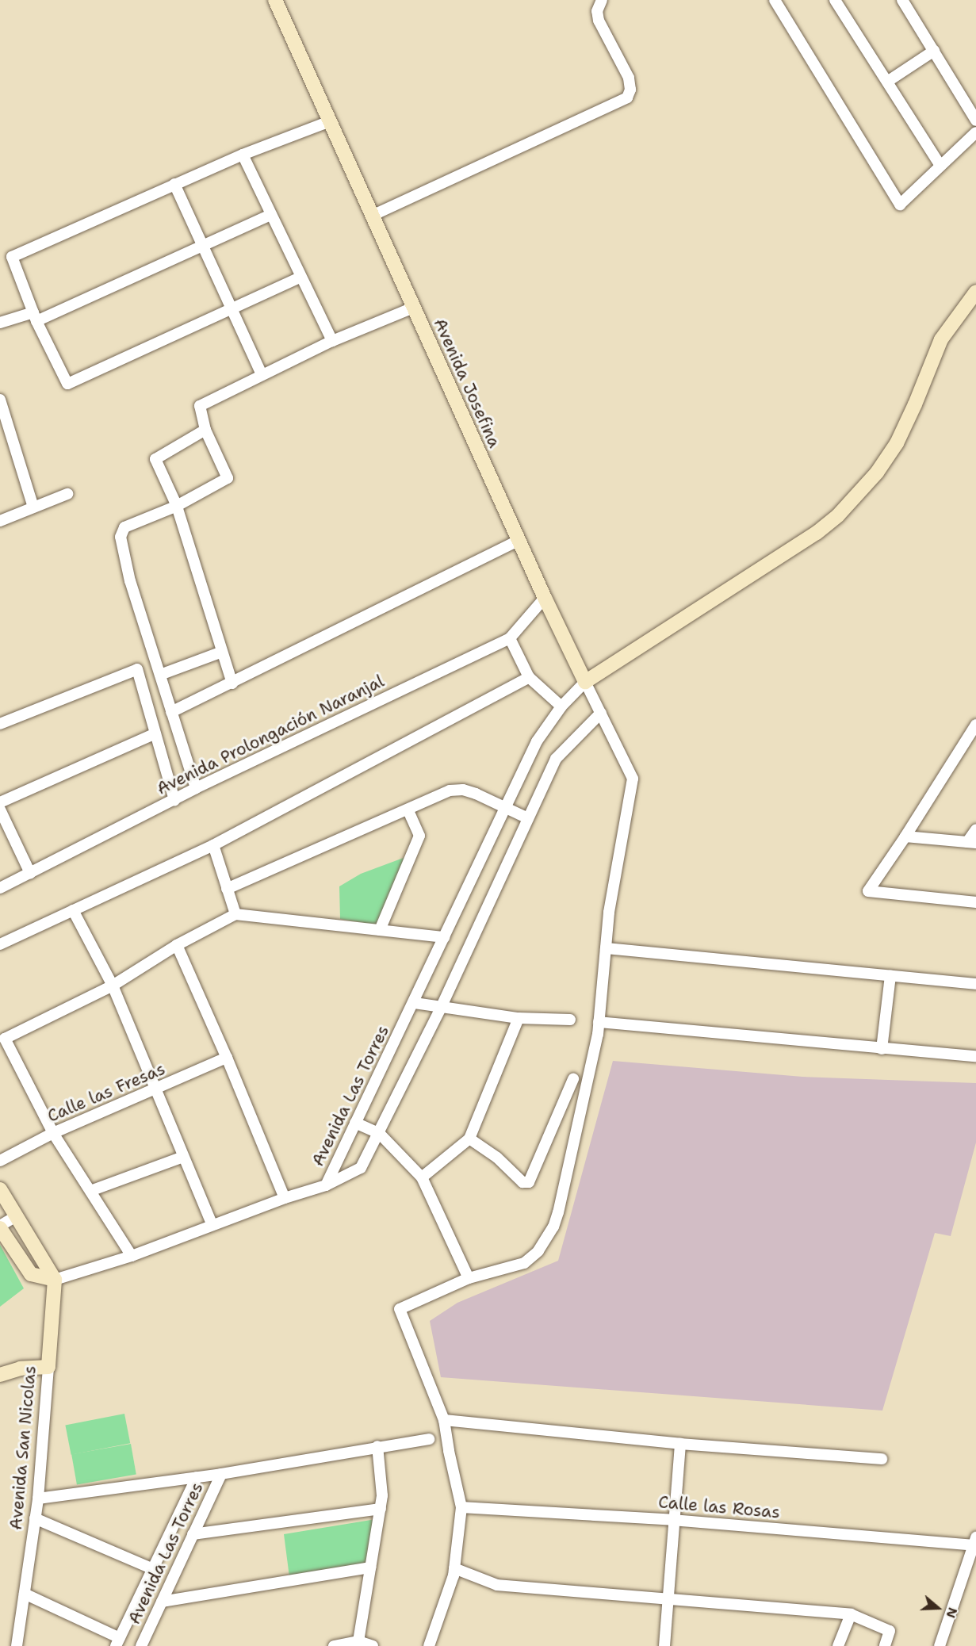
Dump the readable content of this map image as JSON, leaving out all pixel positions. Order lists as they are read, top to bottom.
{
  "streets": {
    "street": [
      "Avenida Josefina",
      "Avenida Prolongación Naranjal",
      "Calle las Fresas",
      "Avenida Las Torres",
      "Avenida San Nicolas",
      "Calle las Rosas"
    ]
  },
  "crossings": [
    ["Avenida Josefina", "Avenida Prolongación Naranjal"],
    ["Avenida Josefina", "Avenida Las Torres"]
  ],
  "north": "right"
}
